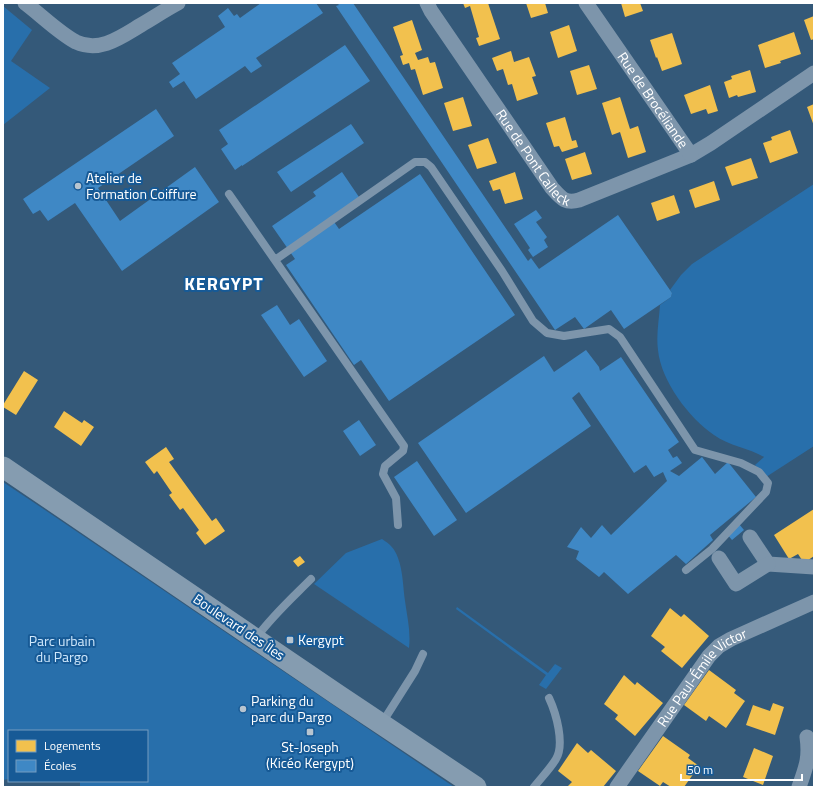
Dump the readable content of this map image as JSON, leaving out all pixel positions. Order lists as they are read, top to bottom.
{
  "streets": {
    "street": [
      "Rue de Brocéliande",
      "Rue de Pont Calleck",
      "Boulevard des Îles",
      "Rue Paul-Émile Victor"
    ]
  },
  "crossings": [
    ["Rue de Brocéliande", "Rue de Pont Calleck"]
  ],
  "districts": ["KERGYPT"],
  "parks": ["Parc urbain du Pargo"],
  "places": {
    "other": ["Atelier de Formation Coiffure", "Parking du parc du Pargo"],
    "transit": ["Kergypt", "St-Joseph (Kicéo Kergypt)"]
  },
  "legend": ["Logements", "Écoles"],
  "scale_bar": "50 m"
}
